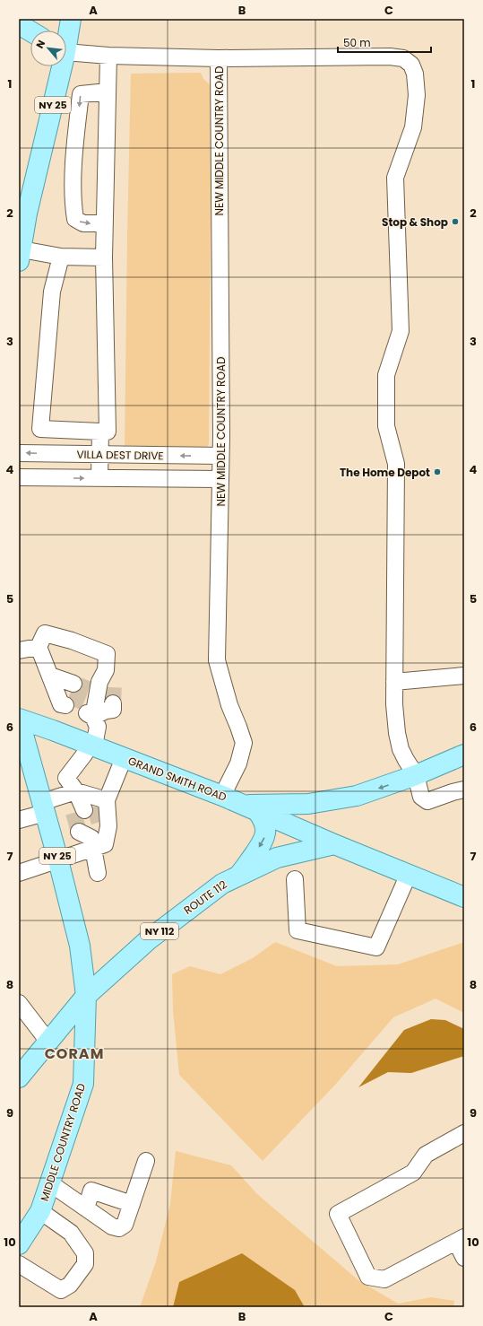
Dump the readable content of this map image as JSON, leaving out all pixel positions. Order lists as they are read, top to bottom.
{
  "streets": {
    "main road": [
      "NY 25",
      "GRAND SMITH ROAD",
      "ROUTE 112",
      "NY 112",
      "MIDDLE COUNTRY ROAD"
    ],
    "street": ["NEW MIDDLE COUNTRY ROAD", "VILLA DEST DRIVE"]
  },
  "crossings": [
    ["NEW MIDDLE COUNTRY ROAD", "VILLA DEST DRIVE"],
    ["NEW MIDDLE COUNTRY ROAD", "GRAND SMITH ROAD"],
    ["GRAND SMITH ROAD", "ROUTE 112"],
    ["GRAND SMITH ROAD", "MIDDLE COUNTRY ROAD"],
    ["ROUTE 112", "MIDDLE COUNTRY ROAD"]
  ],
  "districts": ["CORAM"],
  "places": ["Stop & Shop", "The Home Depot"],
  "scale_bar": "50 m",
  "north": "top left",
  "grid": {
    "columns": ["A", "B", "C"],
    "rows": [
      "1",
      "2",
      "3",
      "4",
      "5",
      "6",
      "7",
      "8",
      "9",
      "10"
    ]
  }
}
